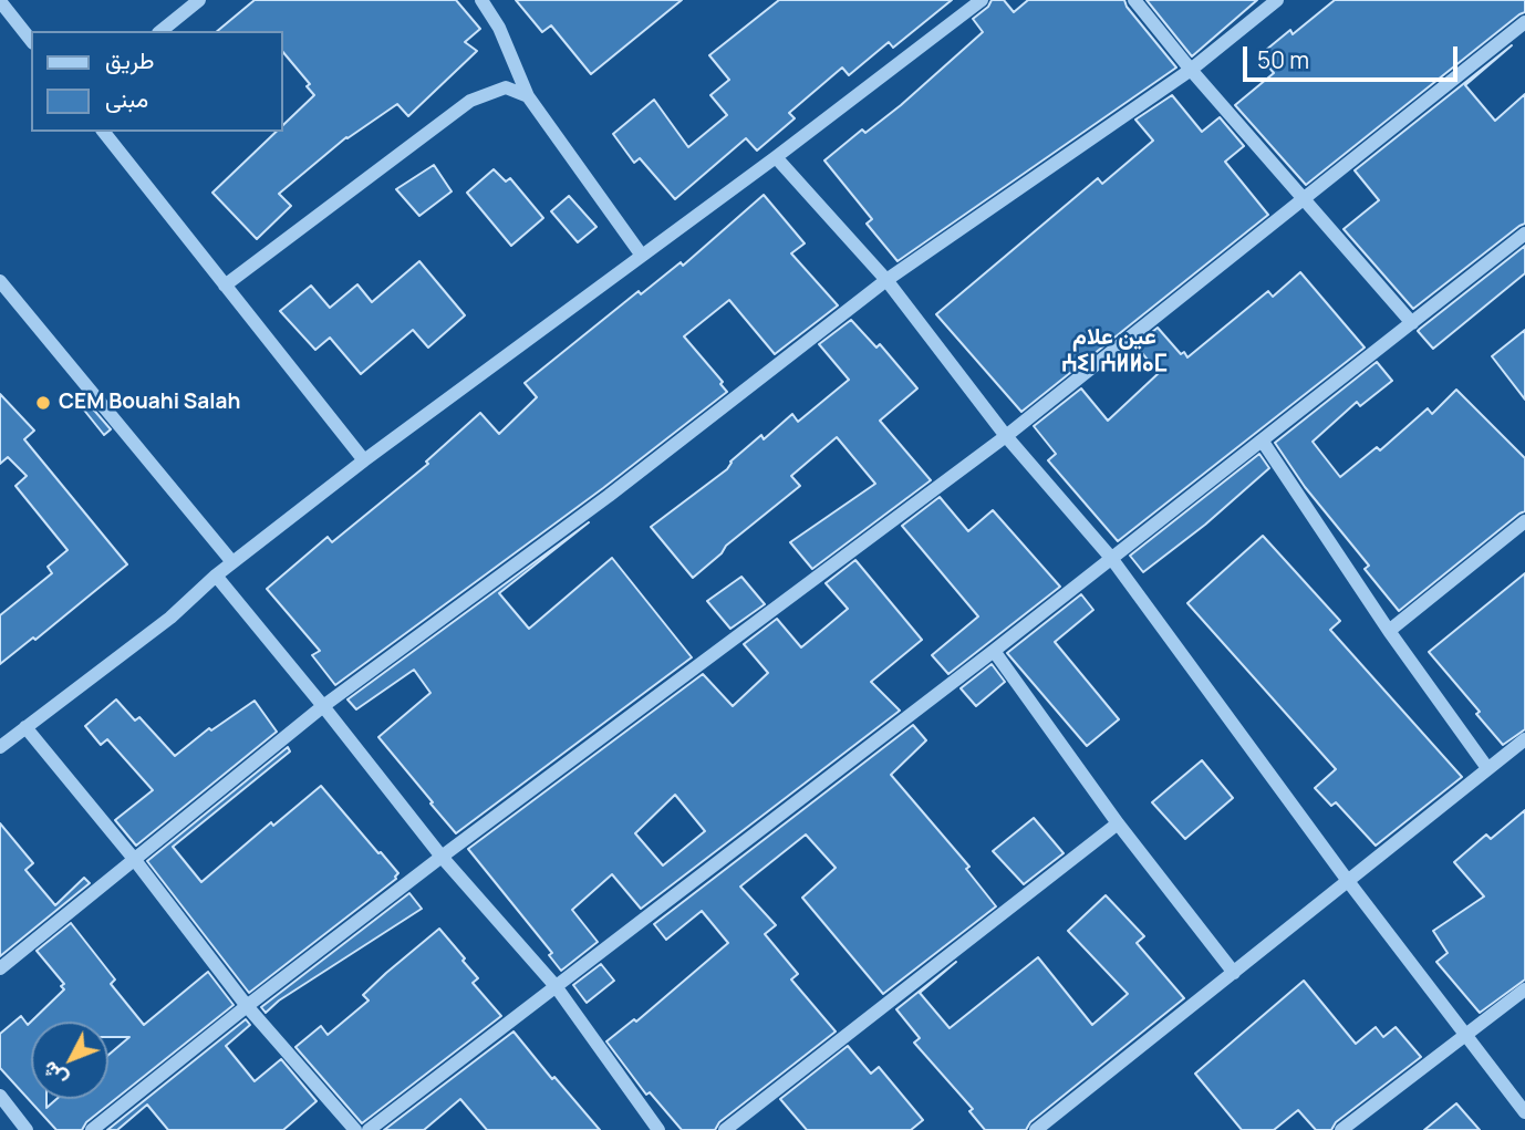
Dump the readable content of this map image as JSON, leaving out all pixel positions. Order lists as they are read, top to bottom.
{
  "districts": ["عين علام ⵄⵉⵏ ⵄⵍⵍⴰⵎ"],
  "places": ["CEM Bouahi Salah"],
  "legend": ["طريق", "مبنى"],
  "scale_bar": "50 m",
  "north": "bottom left"
}
